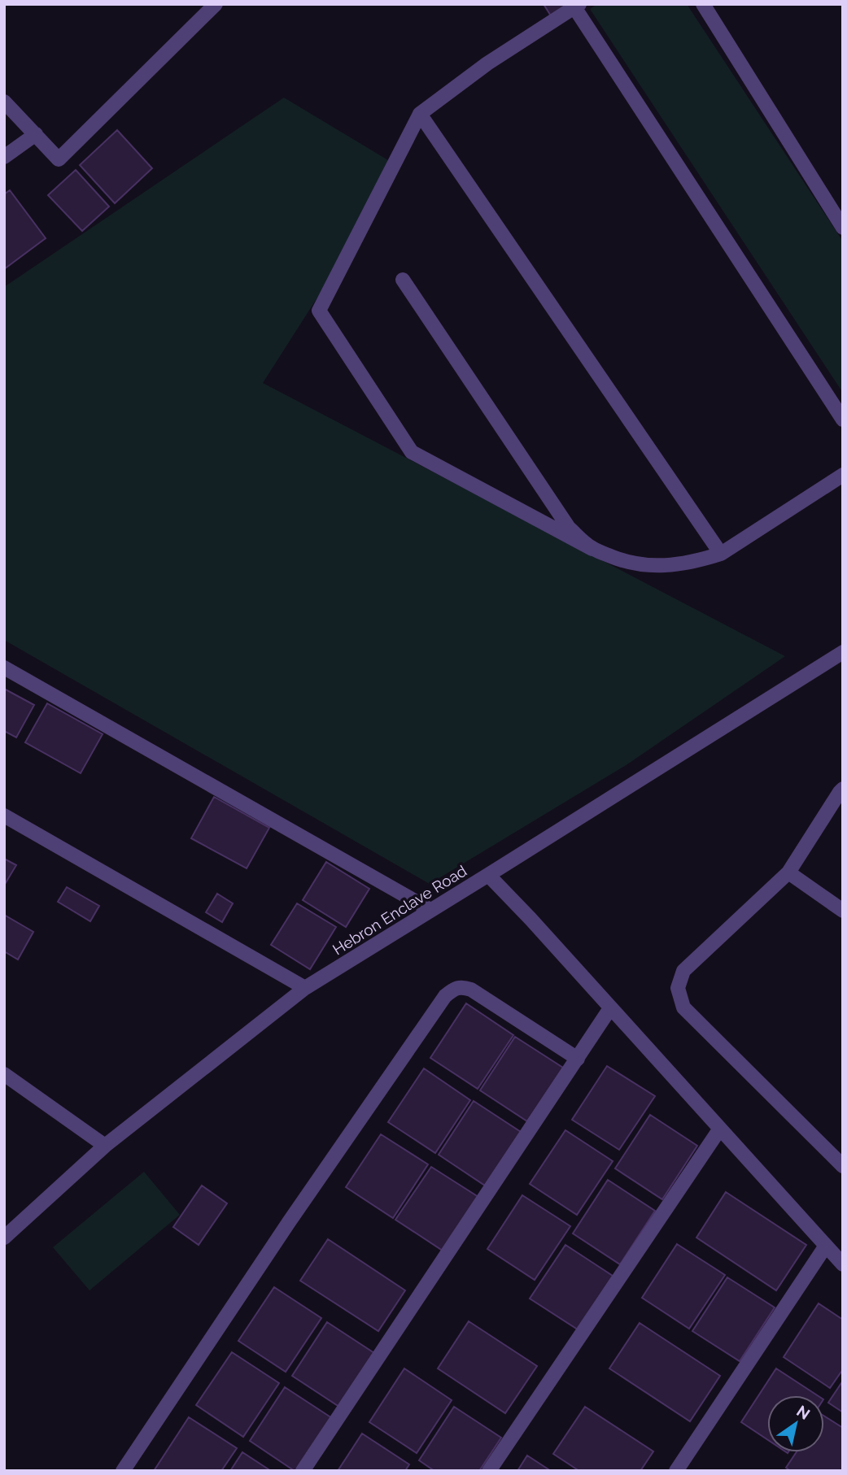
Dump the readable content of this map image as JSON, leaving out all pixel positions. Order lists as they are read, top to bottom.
{
  "streets": {
    "street": ["Hebron Enclave Road"]
  },
  "north": "top right"
}
